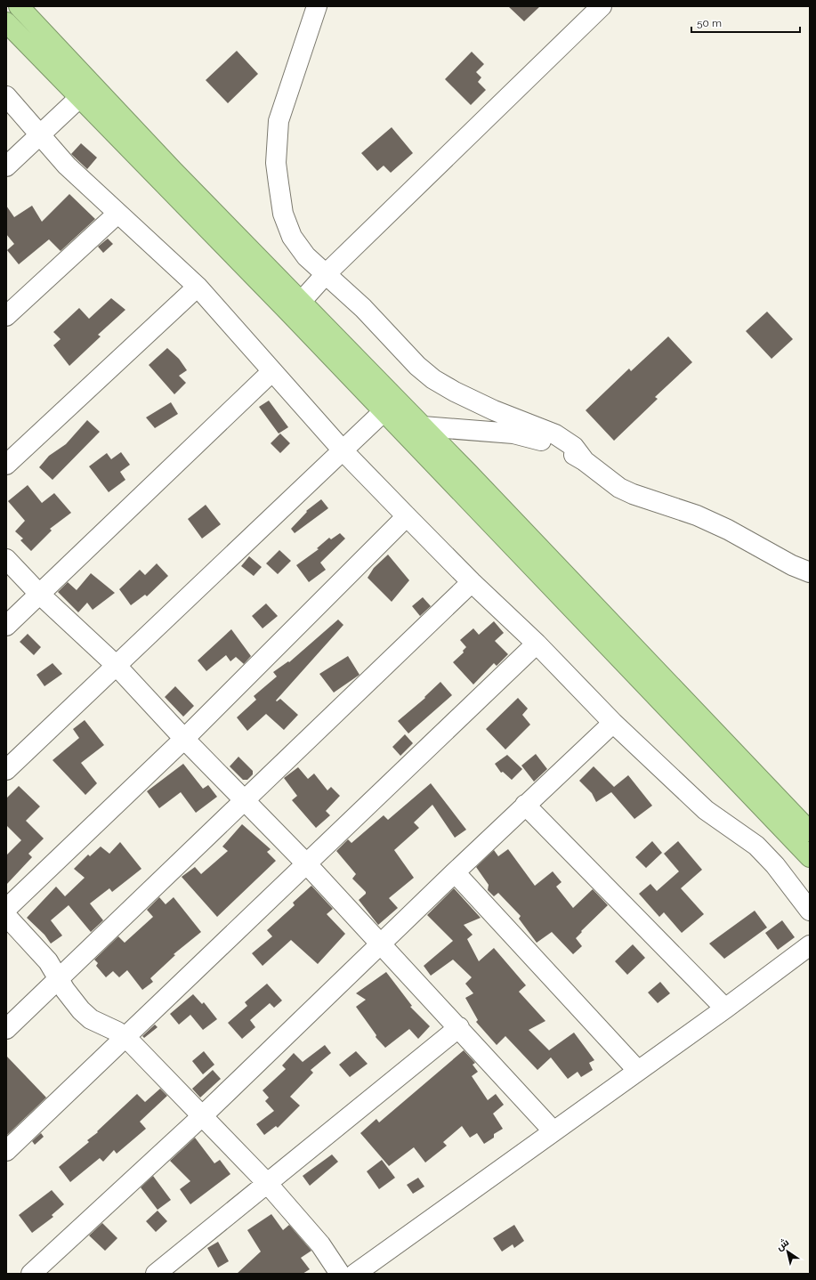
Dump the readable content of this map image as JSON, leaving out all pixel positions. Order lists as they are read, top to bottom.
{
  "scale_bar": "50 m",
  "north": "top left"
}
